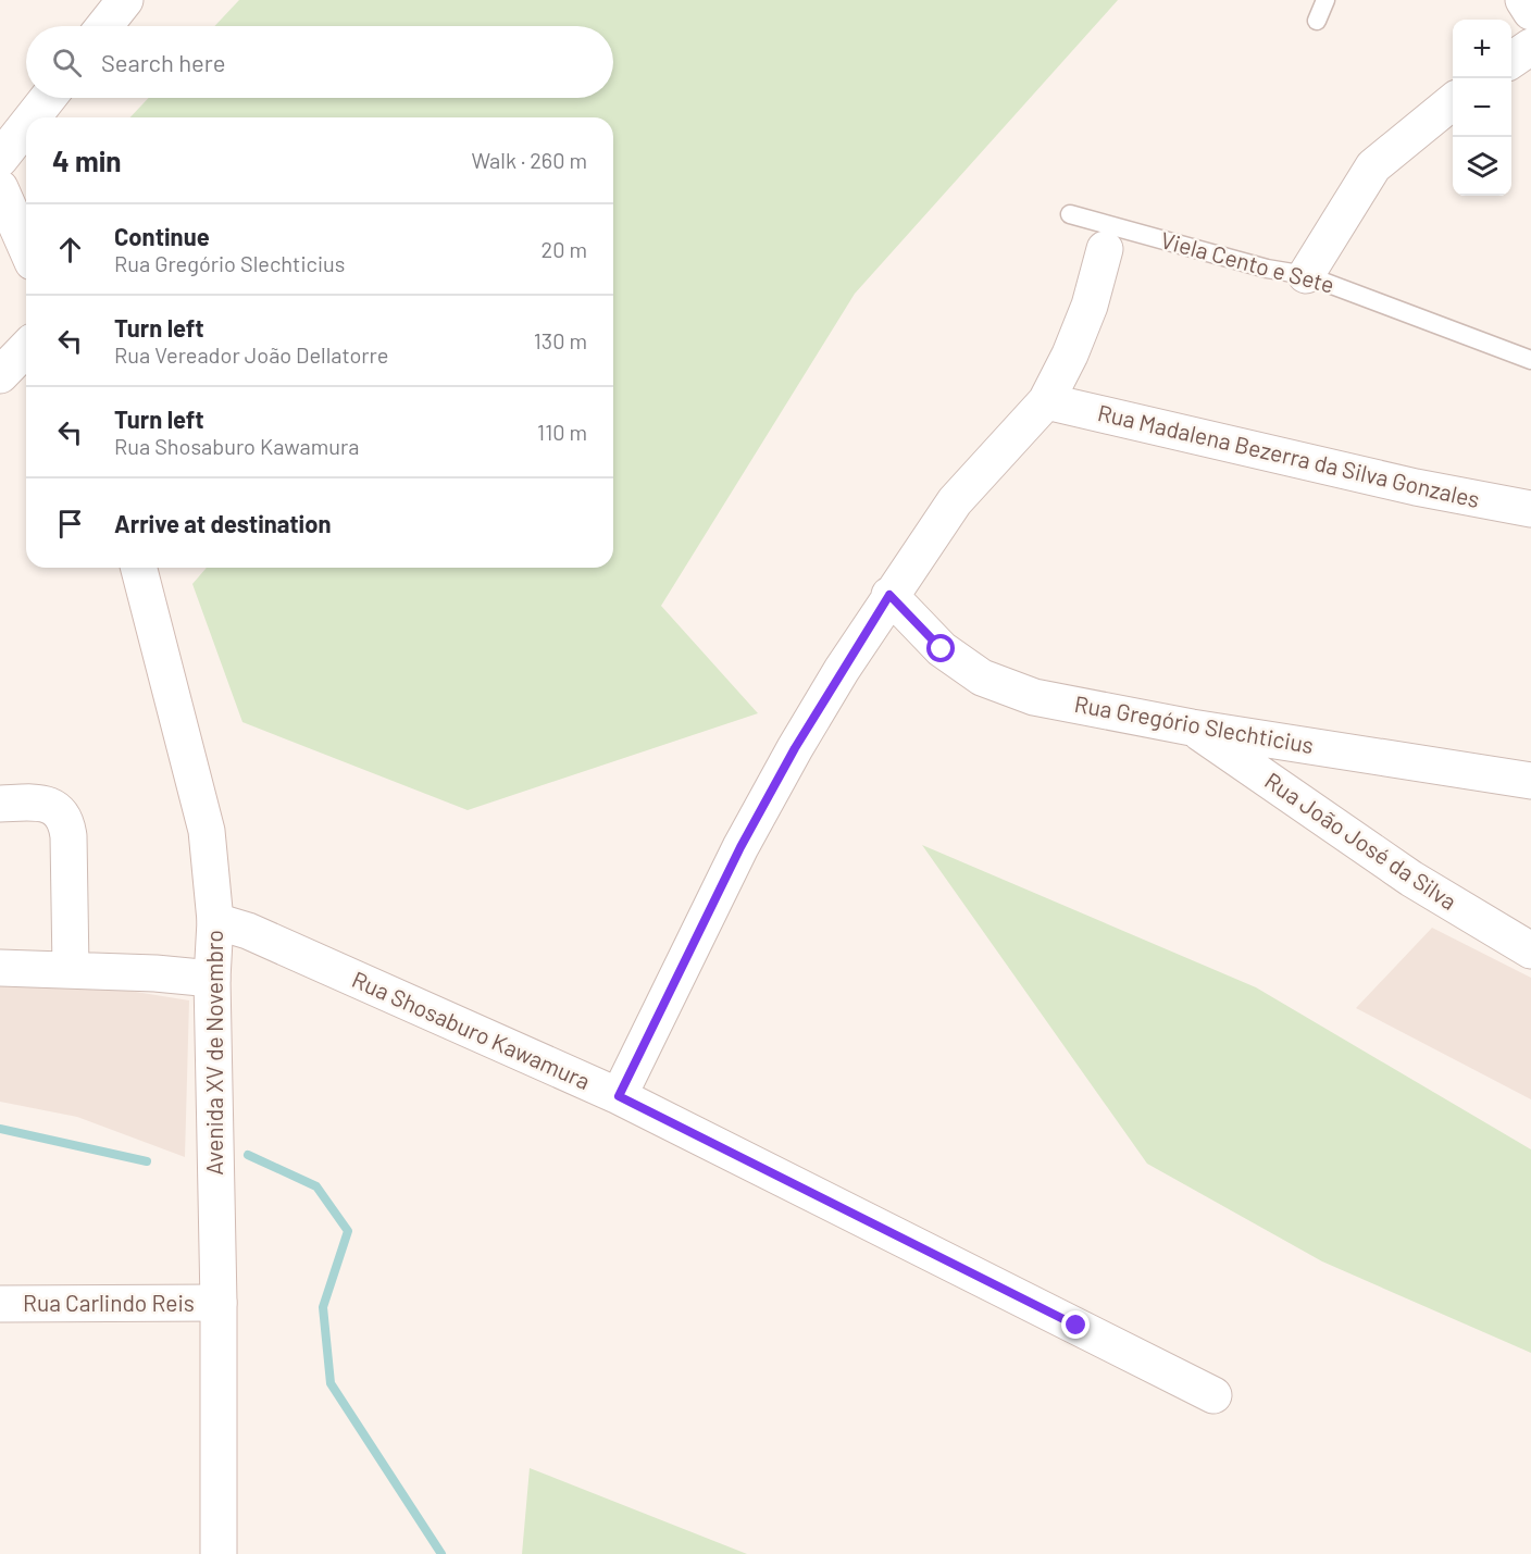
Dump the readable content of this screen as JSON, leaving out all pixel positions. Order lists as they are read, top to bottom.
{
  "streets": {
    "street": [
      "Rua Madalena Bezerra da Silva Gonzales",
      "Rua Gregório Slechticius",
      "Rua João José da Silva",
      "Rua Shosaburo Kawamura",
      "Avenida XV de Novembro",
      "Rua Carlindo Reis"
    ],
    "lane": ["Viela Cento e Sete"]
  },
  "crossings": [
    ["Rua Gregório Slechticius", "Rua João José da Silva"],
    ["Rua Shosaburo Kawamura", "Avenida XV de Novembro"],
    ["Avenida XV de Novembro", "Rua Carlindo Reis"]
  ],
  "page": {
    "map_buttons": ["+", "−"],
    "search": "Search here",
    "heading": ["4 min", "Walk · 260 m"],
    "list": [
      ["Continue", "Rua Gregório Slechticius", "20 m"],
      ["Turn left", "Rua Vereador João Dellatorre", "130 m"],
      ["Turn left", "Rua Shosaburo Kawamura", "110 m"],
      "Arrive at destination"
    ]
  }
}
